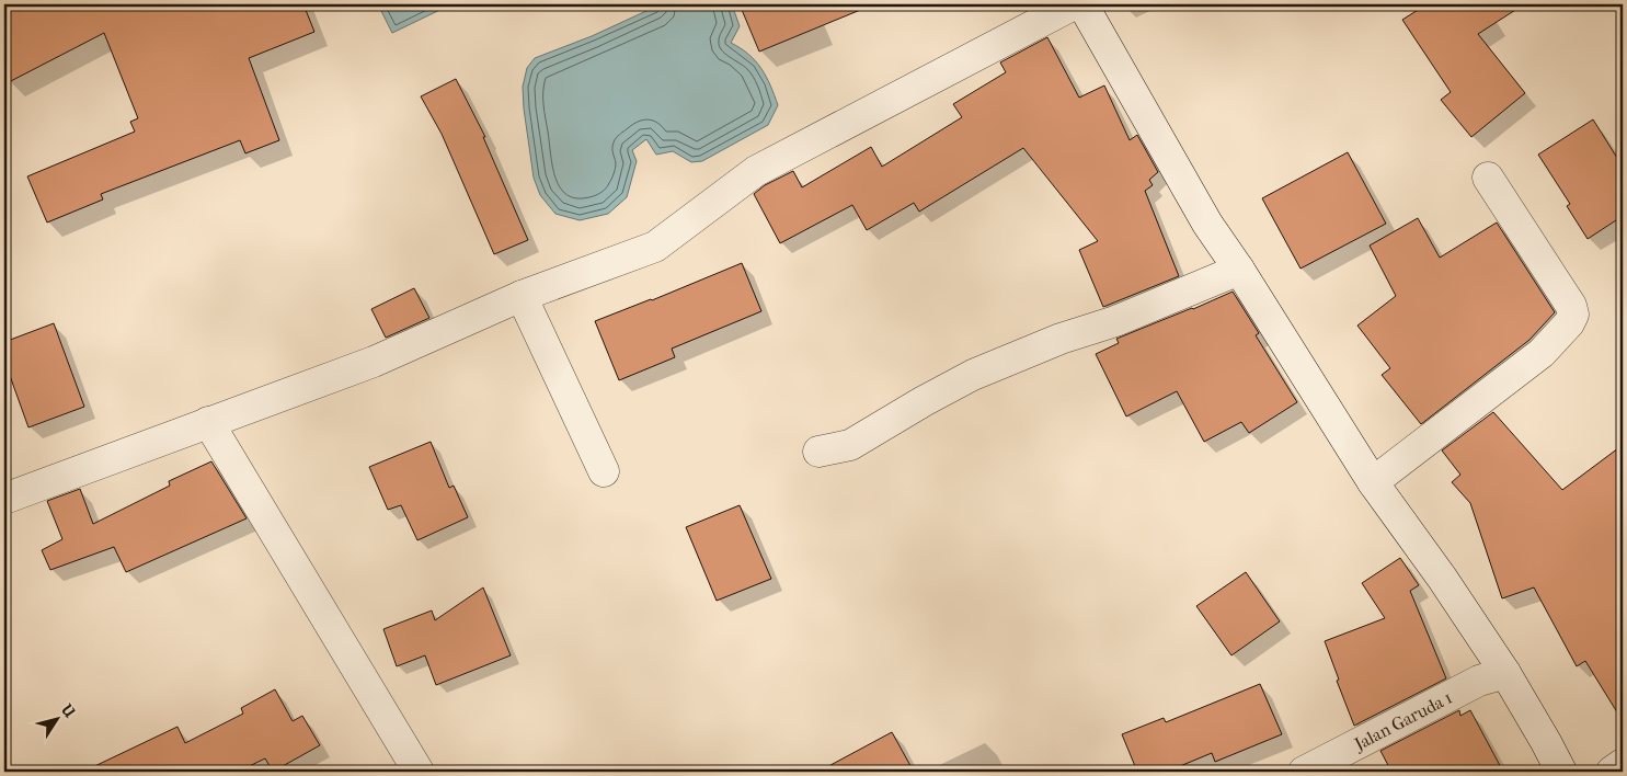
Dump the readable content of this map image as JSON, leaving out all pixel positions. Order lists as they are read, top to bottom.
{
  "streets": {
    "street": ["Jalan Garuda 1"]
  },
  "north": "top right"
}
